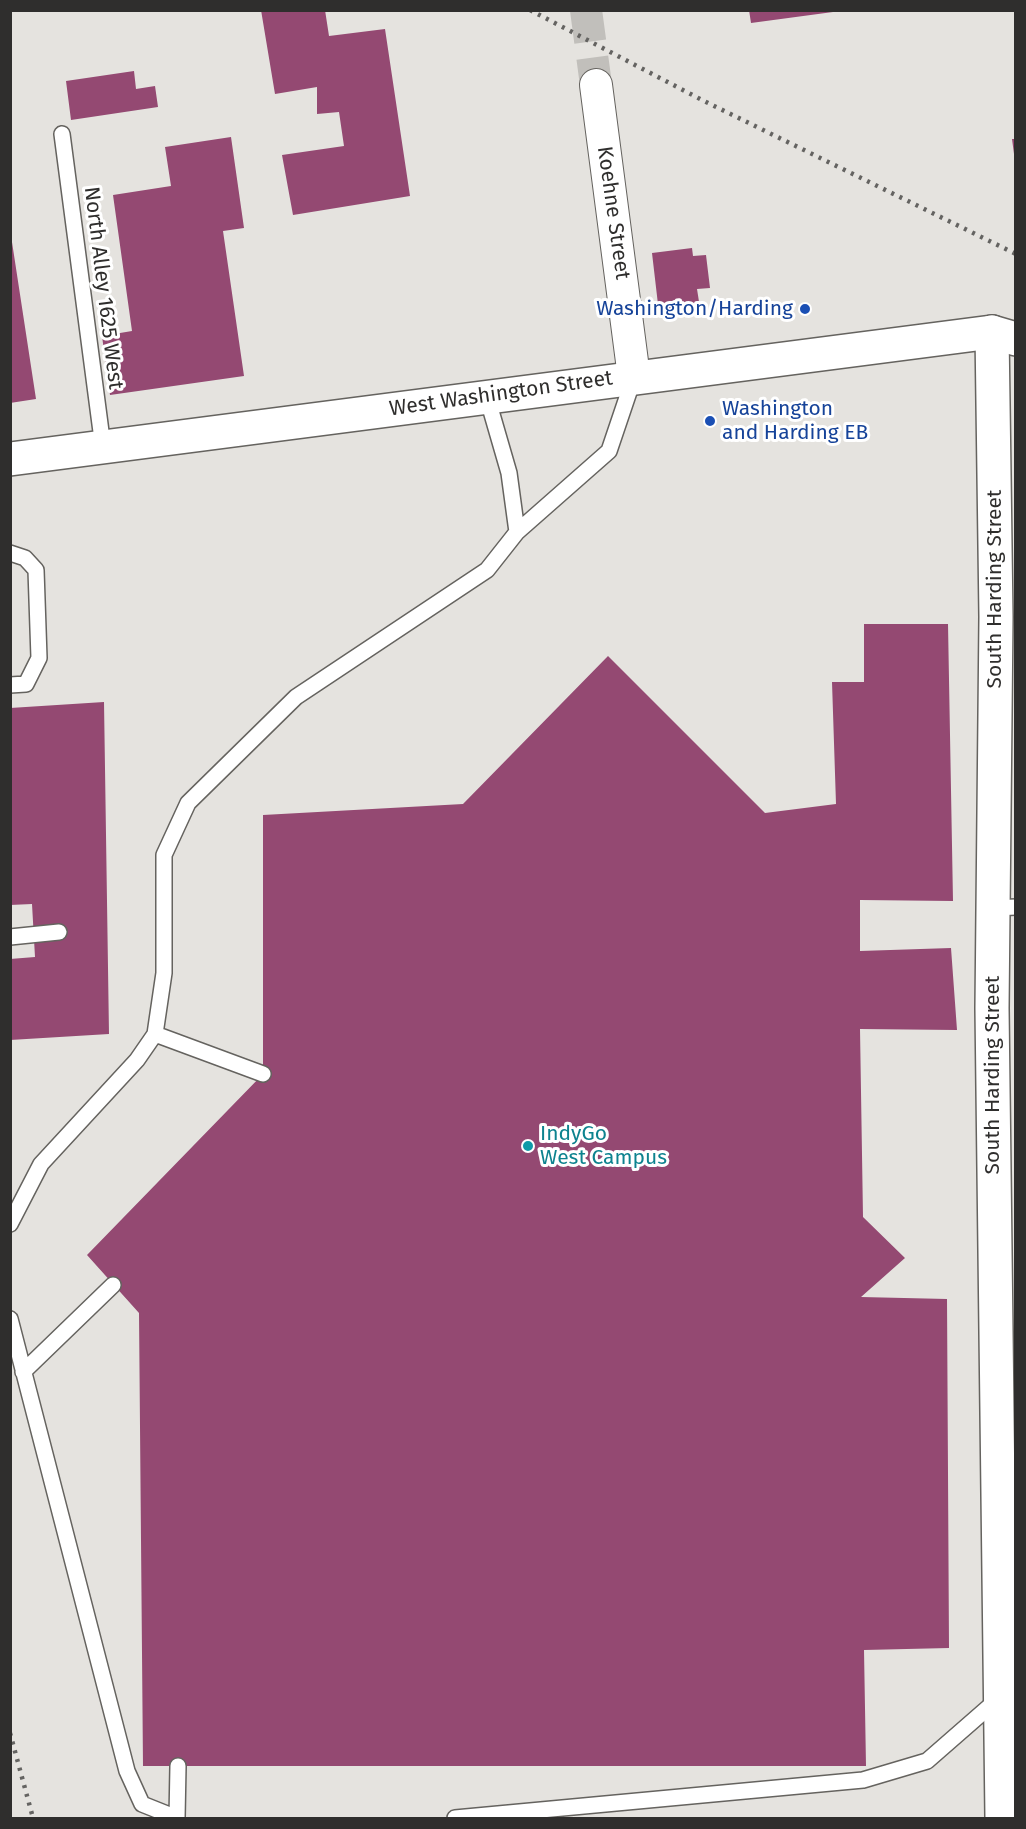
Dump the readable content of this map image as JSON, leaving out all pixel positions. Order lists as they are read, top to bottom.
{
  "streets": {
    "street": ["Koehne Street", "West Washington Street", "South Harding Street"],
    "lane": ["North Alley 1625 West"]
  },
  "crossings": [
    ["Koehne Street", "West Washington Street"],
    ["North Alley 1625 West", "West Washington Street"],
    ["West Washington Street", "South Harding Street"]
  ],
  "places": ["Washington/Harding", "Washington and Harding EB", "IndyGo West Campus"]
}
